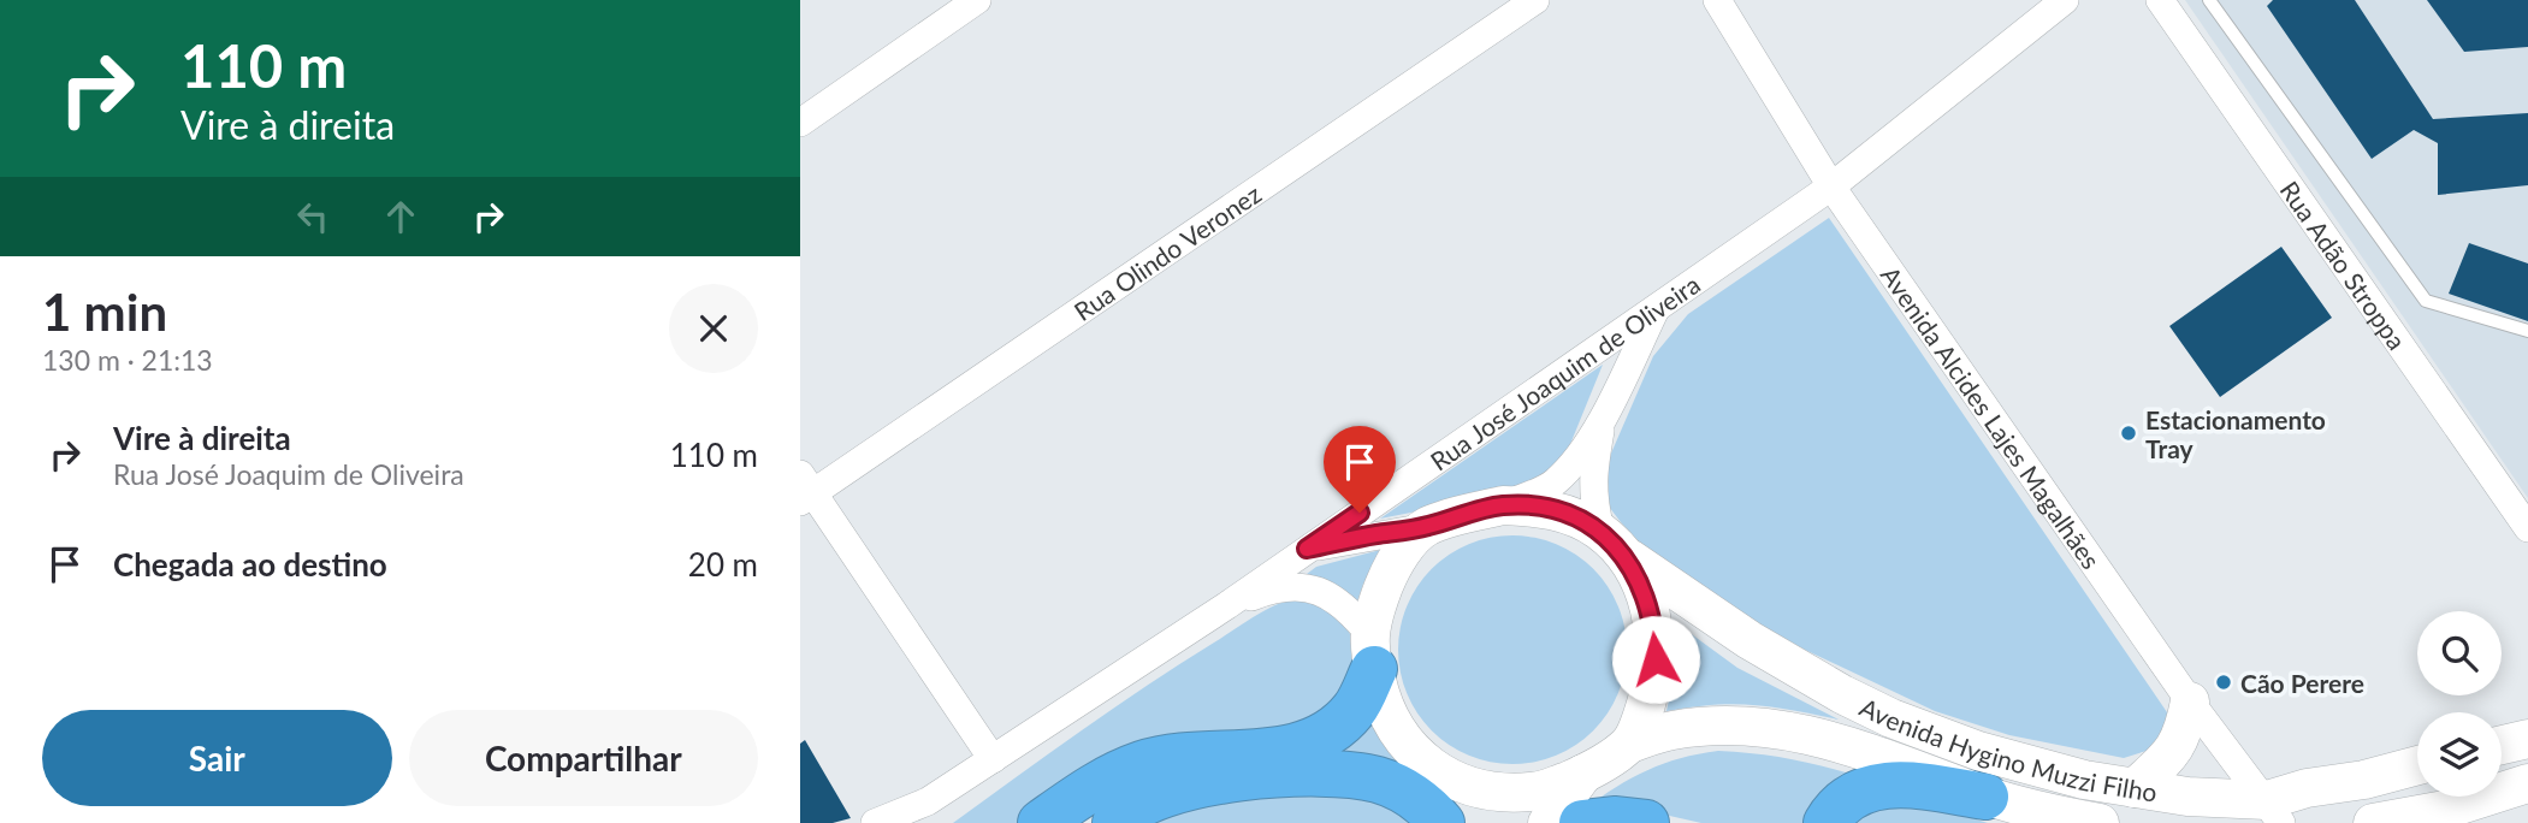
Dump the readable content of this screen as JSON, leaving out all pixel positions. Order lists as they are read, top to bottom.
{
  "streets": {
    "main road": ["Avenida Hygino Muzzi Filho"],
    "street": [
      "Rua Olindo Veronez",
      "Rua Adão Stroppa",
      "Rua José Joaquim de Oliveira",
      "Avenida Alcides Lajes Magalhães"
    ]
  },
  "crossings": [
    ["Rua José Joaquim de Oliveira", "Avenida Alcides Lajes Magalhães"],
    ["Avenida Alcides Lajes Magalhães", "Avenida Hygino Muzzi Filho"]
  ],
  "places": ["Estacionamento Tray", "Cão Perere"],
  "page": {
    "turn": ["110 m", "Vire à direita"],
    "heading": ["1 min", "130 m · 21:13"],
    "list": [
      {
        "name": "Vire à direita",
        "note": "Rua José Joaquim de Oliveira",
        "value": "110 m"
      },
      {
        "name": "Chegada ao destino",
        "value": "20 m"
      }
    ],
    "buttons": ["Sair", "Compartilhar"]
  }
}
